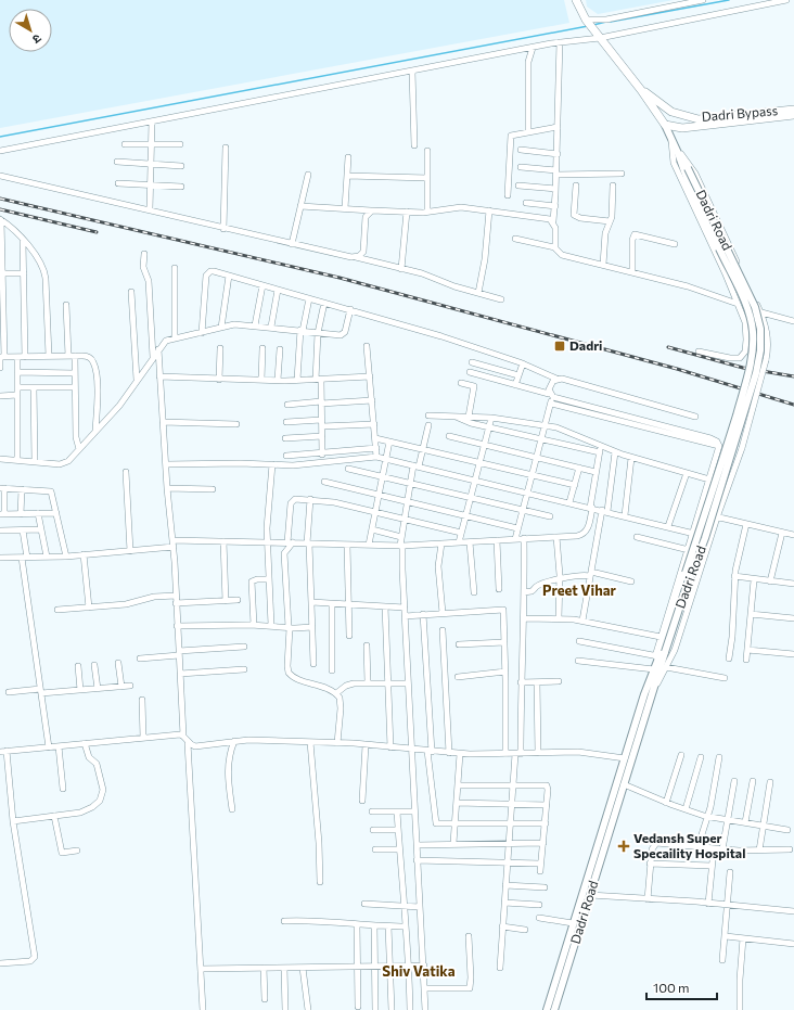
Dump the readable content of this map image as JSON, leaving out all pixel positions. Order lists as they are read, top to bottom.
{
  "streets": {
    "main road": ["Dadri Bypass", "Dadri Road"]
  },
  "crossings": [
    ["Dadri Bypass", "Dadri Road"]
  ],
  "districts": ["Preet Vihar", "Shiv Vatika"],
  "places": {
    "transit": ["Dadri"],
    "health": ["Vedansh Super Specaility Hospital"]
  },
  "scale_bar": "100 m",
  "north": "bottom right"
}
